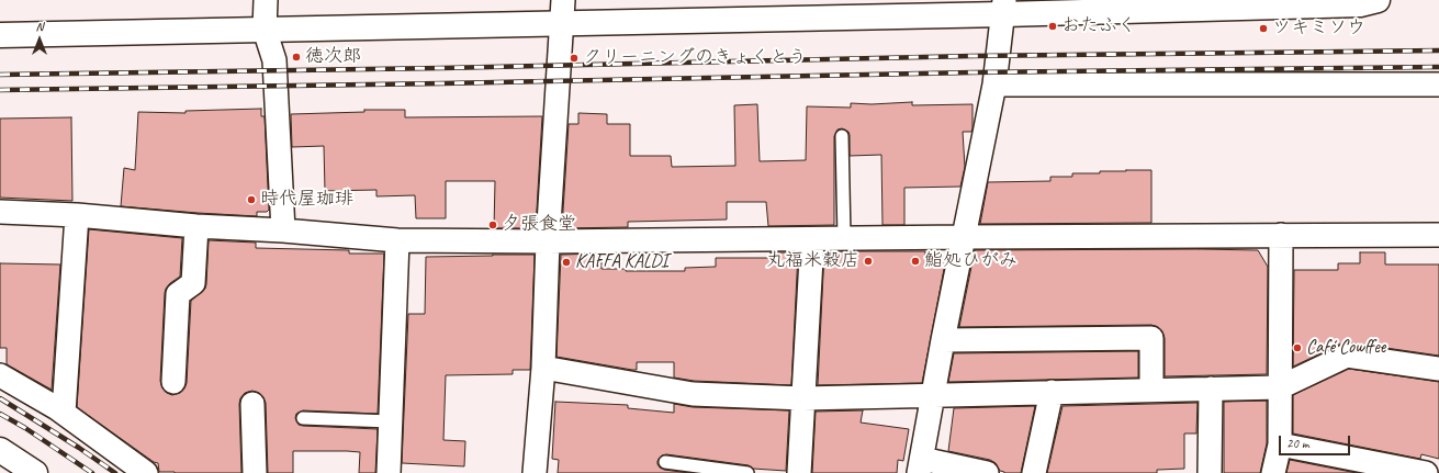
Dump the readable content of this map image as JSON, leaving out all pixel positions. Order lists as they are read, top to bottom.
{
  "places": [
    "おたふく",
    "ツキミソウ",
    "徳次郎",
    "クリーニングのきょくとう",
    "時代屋珈琲",
    "夕張食堂",
    "丸福米穀店",
    "鮨処ひがみ",
    "KAFFA KALDI",
    "Café Cowffee"
  ],
  "scale_bar": "20 m",
  "north": "top"
}
